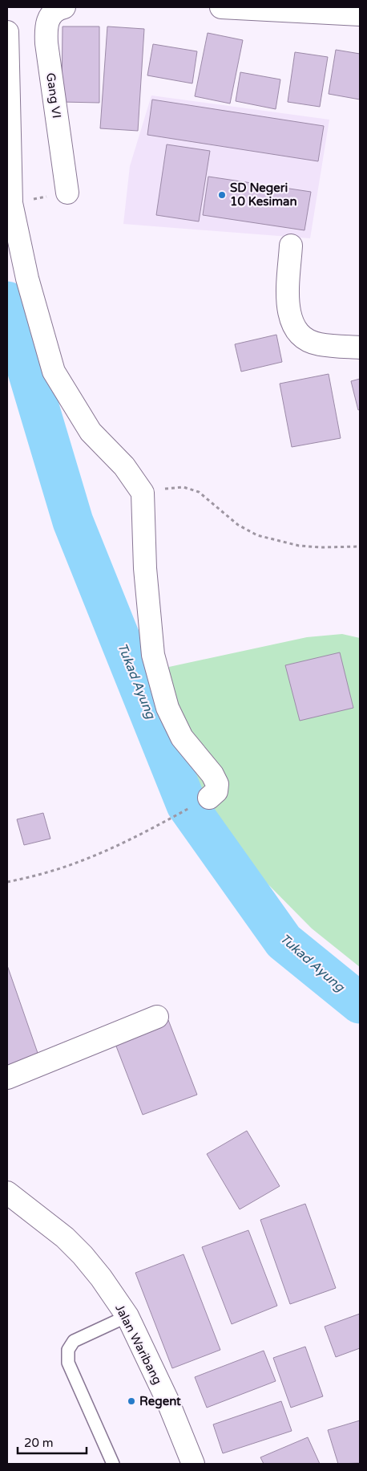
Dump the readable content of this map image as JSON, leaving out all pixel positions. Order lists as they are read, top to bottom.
{
  "streets": {
    "street": ["Gang VI", "Jalan Waribang"]
  },
  "water": ["Tukad Ayung"],
  "places": ["SD Negeri 10 Kesiman", "Regent"],
  "scale_bar": "20 m"
}
